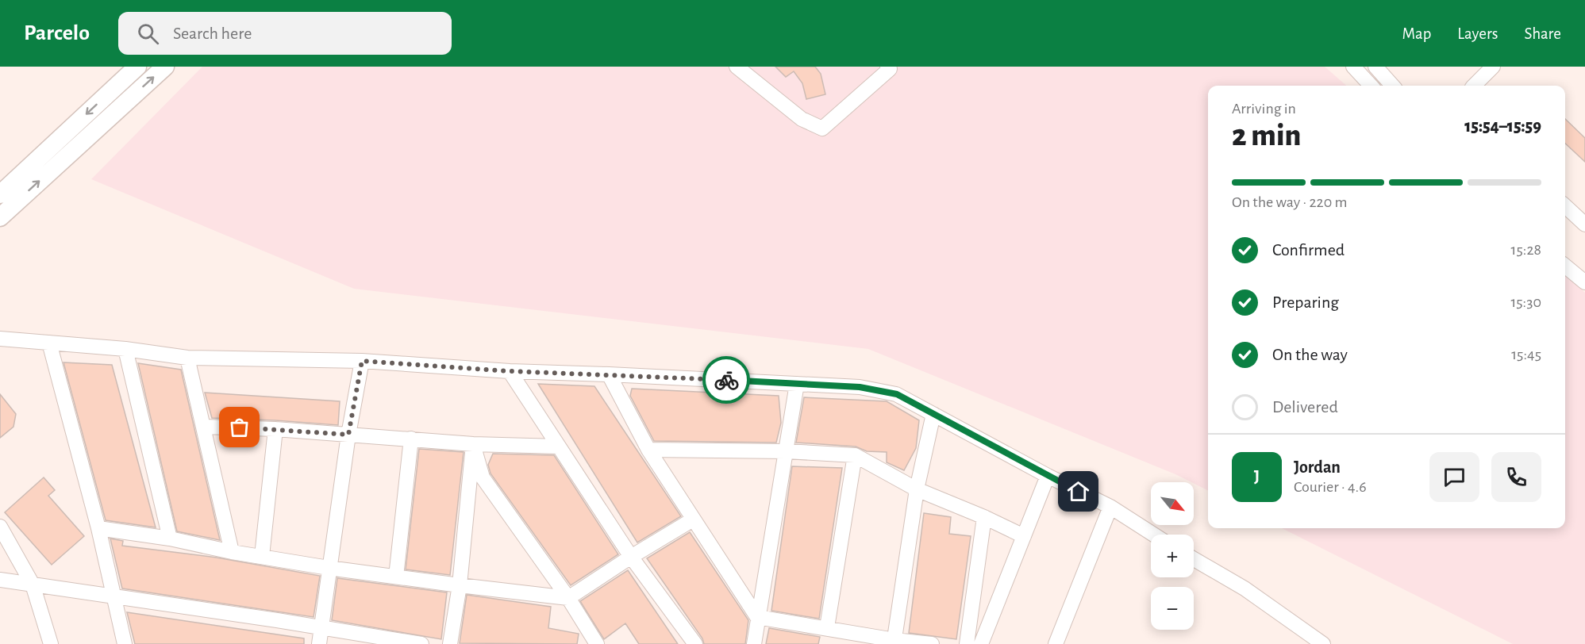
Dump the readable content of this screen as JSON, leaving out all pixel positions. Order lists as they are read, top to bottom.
{
  "north": "bottom right",
  "page": {
    "header": "Parcelo",
    "search": "Search here",
    "nav": ["Map", "Layers", "Share"],
    "heading": ["2 min", "Arriving in", "15:54–15:59"],
    "panel": ["Jordan", "Courier · 4.6"],
    "bar": "On the way · 220 m",
    "list": [
      ["Confirmed", "15:28"],
      ["Preparing", "15:30"],
      ["On the way", "15:45"],
      "Delivered"
    ],
    "round": "J",
    "map_buttons": ["+", "−"]
  }
}
